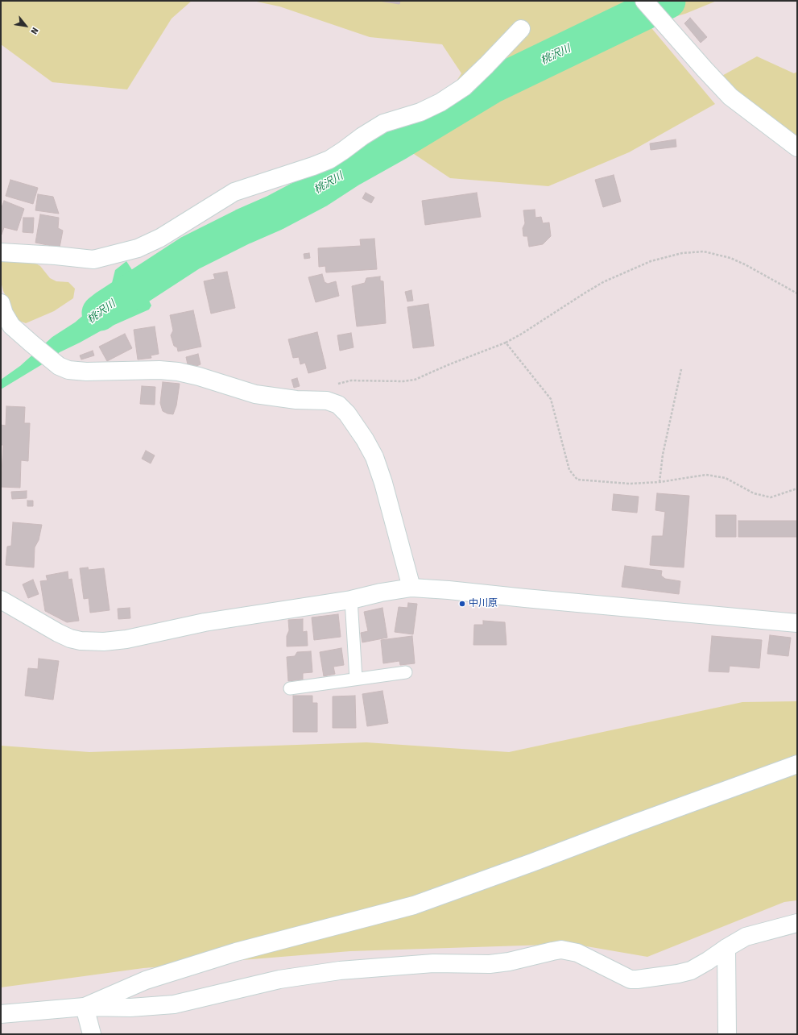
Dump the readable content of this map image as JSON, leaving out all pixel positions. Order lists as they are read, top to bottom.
{
  "water": ["桃沢川"],
  "places": ["中川原"],
  "north": "bottom right"
}
